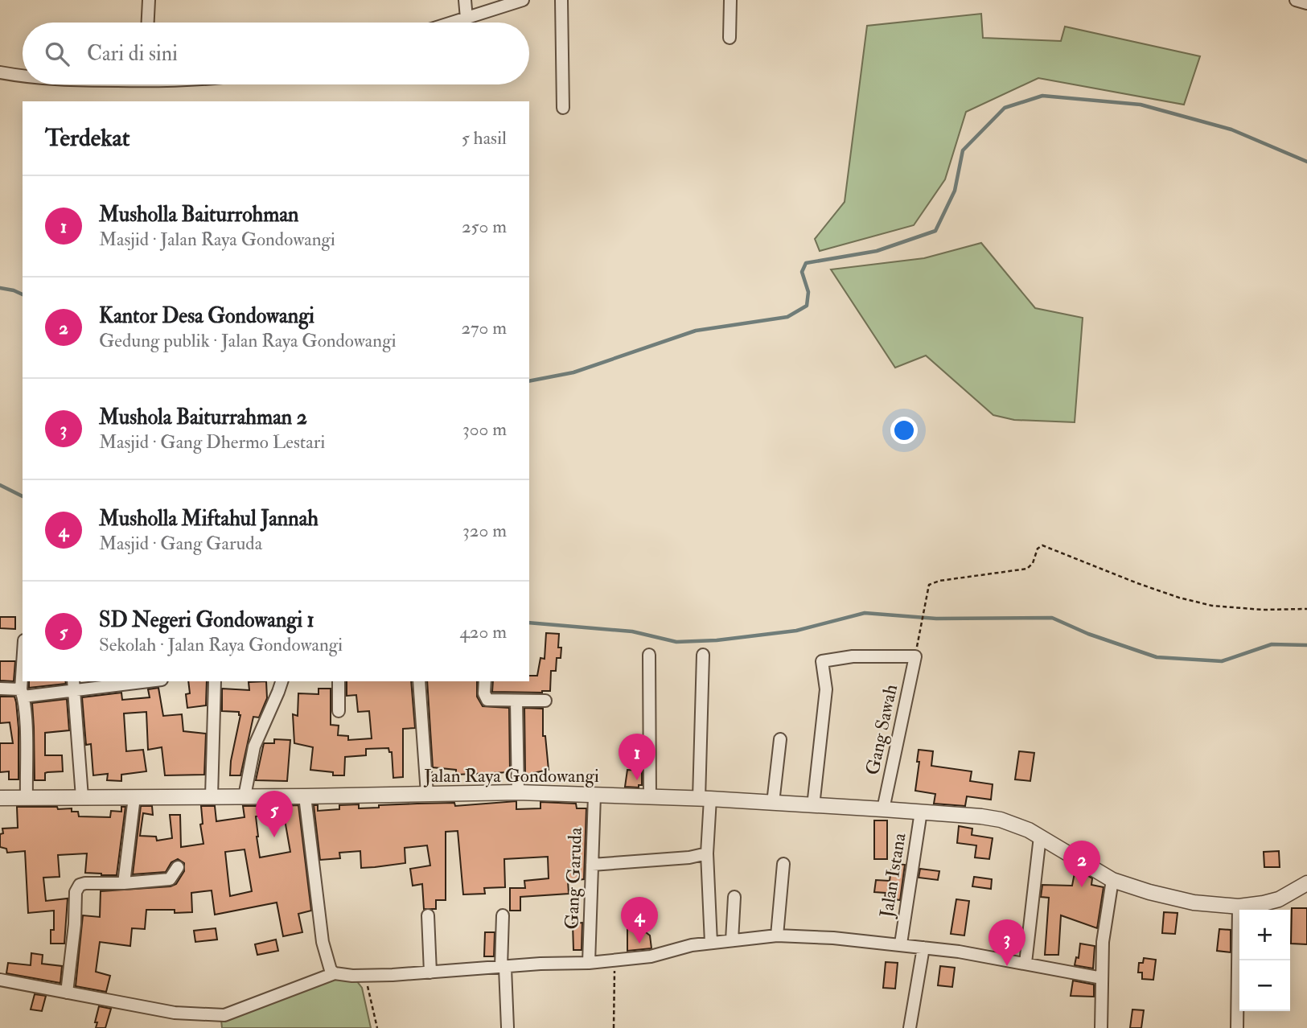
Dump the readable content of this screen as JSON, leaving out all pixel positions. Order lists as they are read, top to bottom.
{
  "streets": {
    "street": [
      "Gang Sawah",
      "Jalan Raya Gondowangi",
      "Jalan Istana",
      "Gang Garuda"
    ]
  },
  "crossings": [
    ["Gang Sawah", "Jalan Raya Gondowangi"],
    ["Jalan Raya Gondowangi", "Jalan Istana"],
    ["Jalan Raya Gondowangi", "Gang Garuda"]
  ],
  "page": {
    "search": "Cari di sini",
    "heading": ["Terdekat", "5 hasil"],
    "list": [
      {
        "mark": "1",
        "name": "Musholla Baiturrohman",
        "note": "Masjid · Jalan Raya Gondowangi",
        "value": "250 m"
      },
      {
        "mark": "2",
        "name": "Kantor Desa Gondowangi",
        "note": "Gedung publik · Jalan Raya Gondowangi",
        "value": "270 m"
      },
      {
        "mark": "3",
        "name": "Mushola Baiturrahman 2",
        "note": "Masjid · Gang Dhermo Lestari",
        "value": "300 m"
      },
      {
        "mark": "4",
        "name": "Musholla Miftahul Jannah",
        "note": "Masjid · Gang Garuda",
        "value": "320 m"
      },
      {
        "mark": "5",
        "name": "SD Negeri Gondowangi 1",
        "note": "Sekolah · Jalan Raya Gondowangi",
        "value": "420 m"
      }
    ],
    "pins": [
      "1",
      "5",
      "2",
      "4",
      "3"
    ],
    "map_buttons": ["+", "−"]
  }
}
